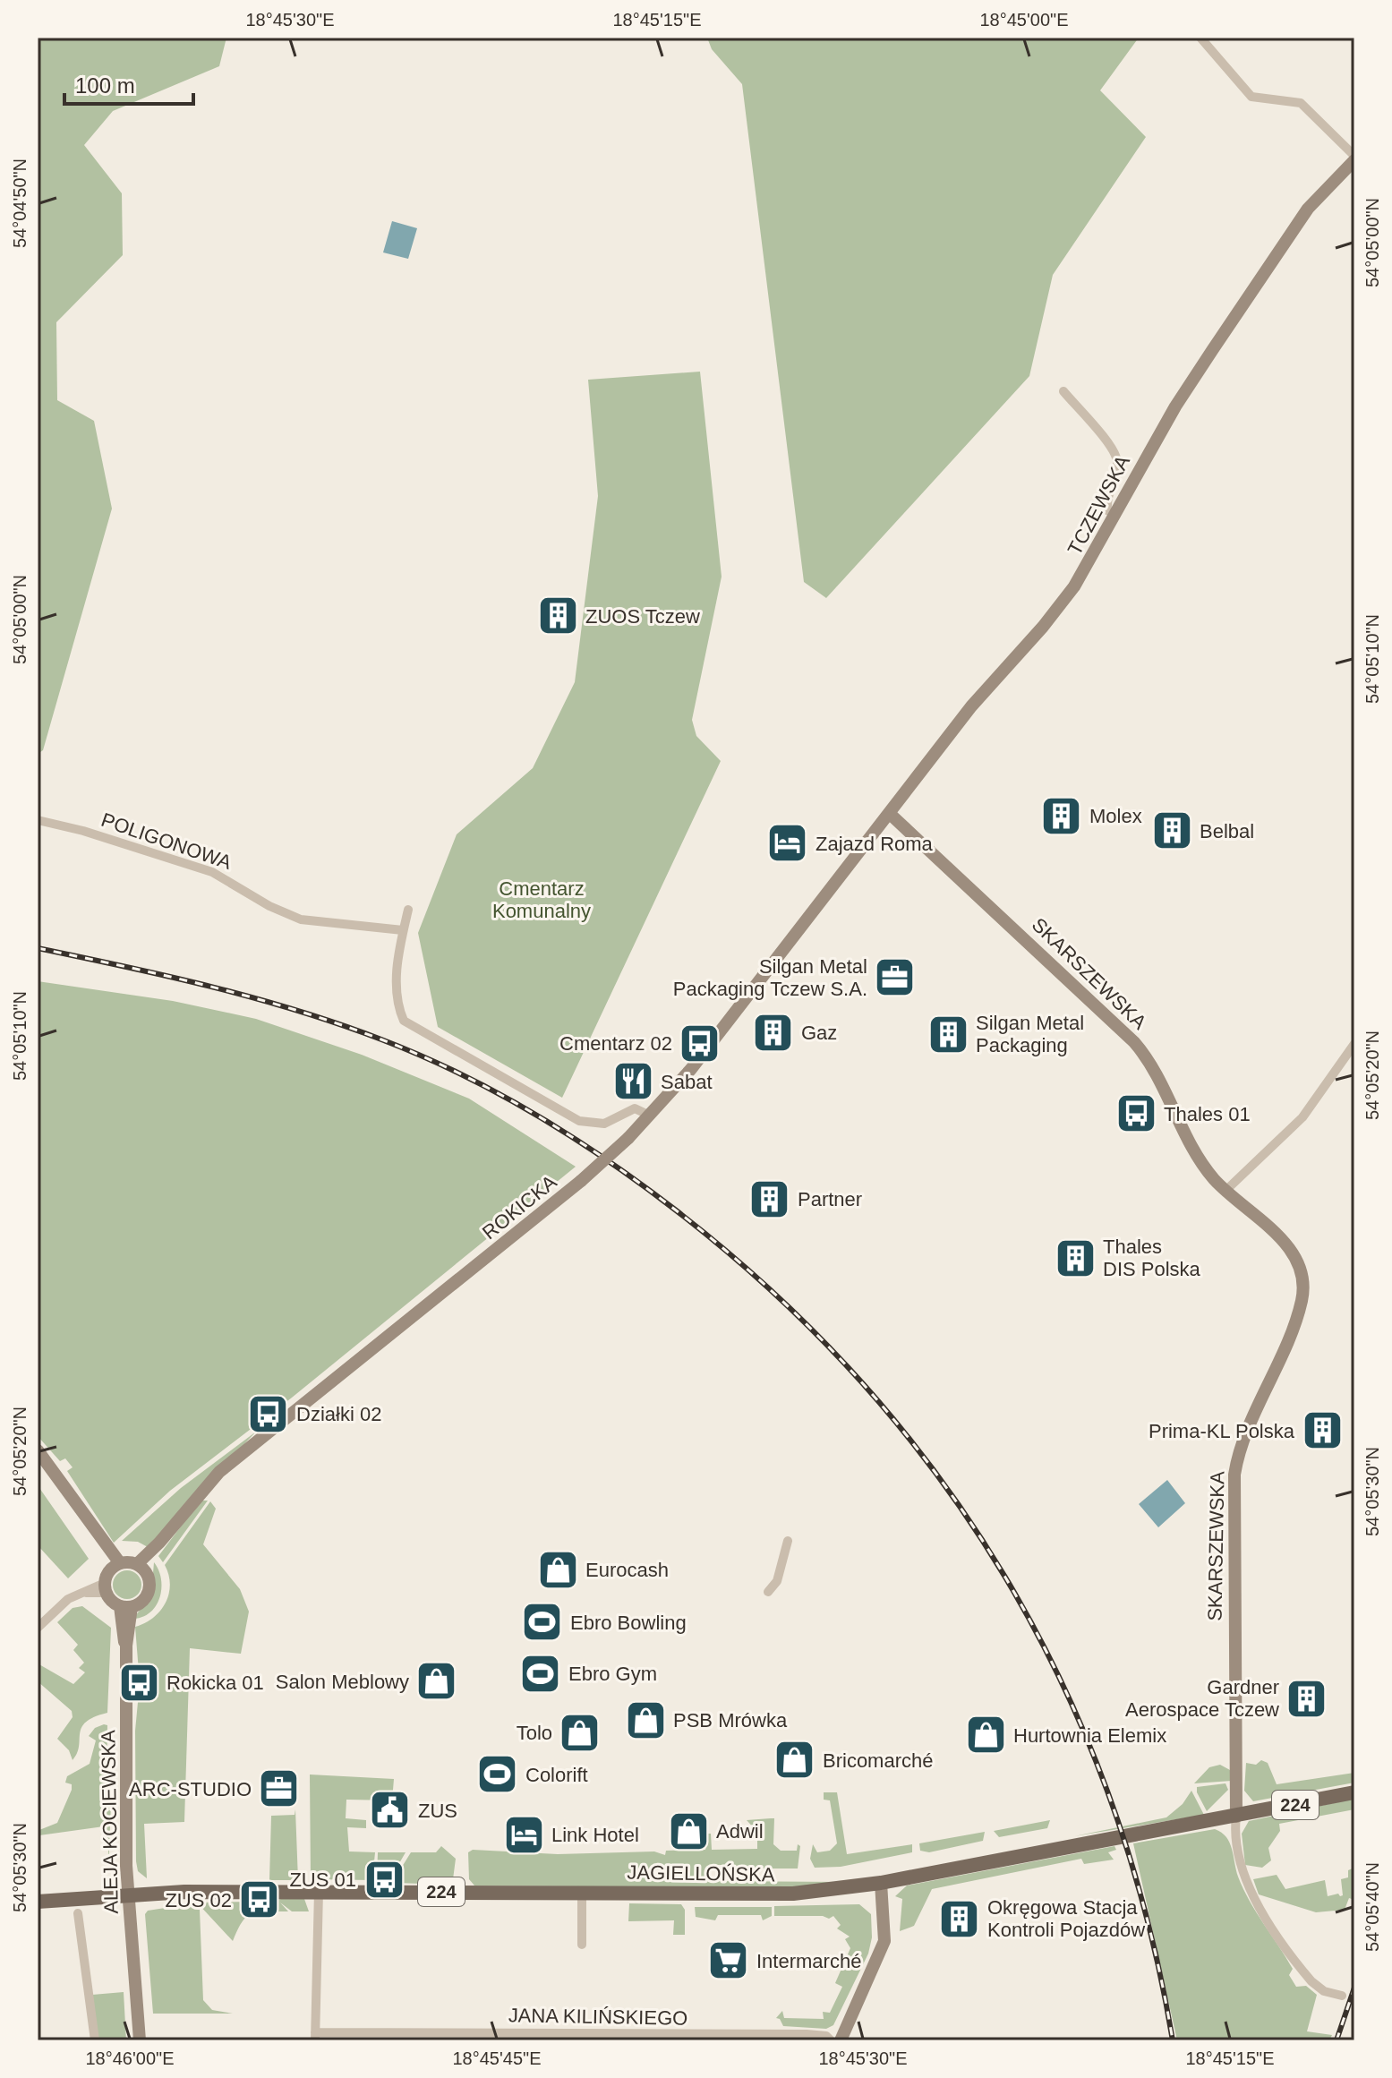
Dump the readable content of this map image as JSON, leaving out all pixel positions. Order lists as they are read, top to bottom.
{
  "streets": {
    "main road": ["224", "JAGIELLOŃSKA"],
    "street": [
      "TCZEWSKA",
      "POLIGONOWA",
      "SKARSZEWSKA",
      "ROKICKA",
      "ALEJA KOCIEWSKA",
      "JANA KILIŃSKIEGO"
    ]
  },
  "crossings": [
    ["TCZEWSKA", "SKARSZEWSKA"],
    ["TCZEWSKA", "ROKICKA"],
    ["SKARSZEWSKA", "JAGIELLOŃSKA"],
    ["ROKICKA", "ALEJA KOCIEWSKA"],
    ["ALEJA KOCIEWSKA", "JAGIELLOŃSKA"]
  ],
  "parks": ["Cmentarz Komunalny"],
  "places": {
    "building": [
      "ZUOS Tczew",
      "Molex",
      "Belbal",
      "Gaz",
      "Silgan Metal Packaging",
      "Partner",
      "Thales DIS Polska",
      "Prima-KL Polska",
      "Gardner Aerospace Tczew",
      "Okręgowa Stacja Kontroli Pojazdów"
    ],
    "hotel": ["Zajazd Roma", "Link Hotel"],
    "office": ["Silgan Metal Packaging Tczew S.A.", "ARC-STUDIO"],
    "bus stop": [
      "Cmentarz 02",
      "Thales 01",
      "Działki 02",
      "Rokicka 01",
      "ZUS 01",
      "ZUS 02"
    ],
    "restaurant": ["Sabat"],
    "shop": [
      "Eurocash",
      "Salon Meblowy",
      "PSB Mrówka",
      "Tolo",
      "Hurtownia Elemix",
      "Bricomarché",
      "Adwil"
    ],
    "sports": ["Ebro Bowling", "Ebro Gym", "Colorift"],
    "public building": ["ZUS"],
    "supermarket": ["Intermarché"]
  },
  "scale_bar": "100 m",
  "coordinates": [
    "18°45'30\"E",
    "18°45'15\"E",
    "18°45'00\"E",
    "54°04'50\"N",
    "54°05'00\"N",
    "54°05'10\"N",
    "54°05'20\"N",
    "54°05'30\"N",
    "54°05'40\"N",
    "18°46'00\"E",
    "18°45'45\"E"
  ]
}
